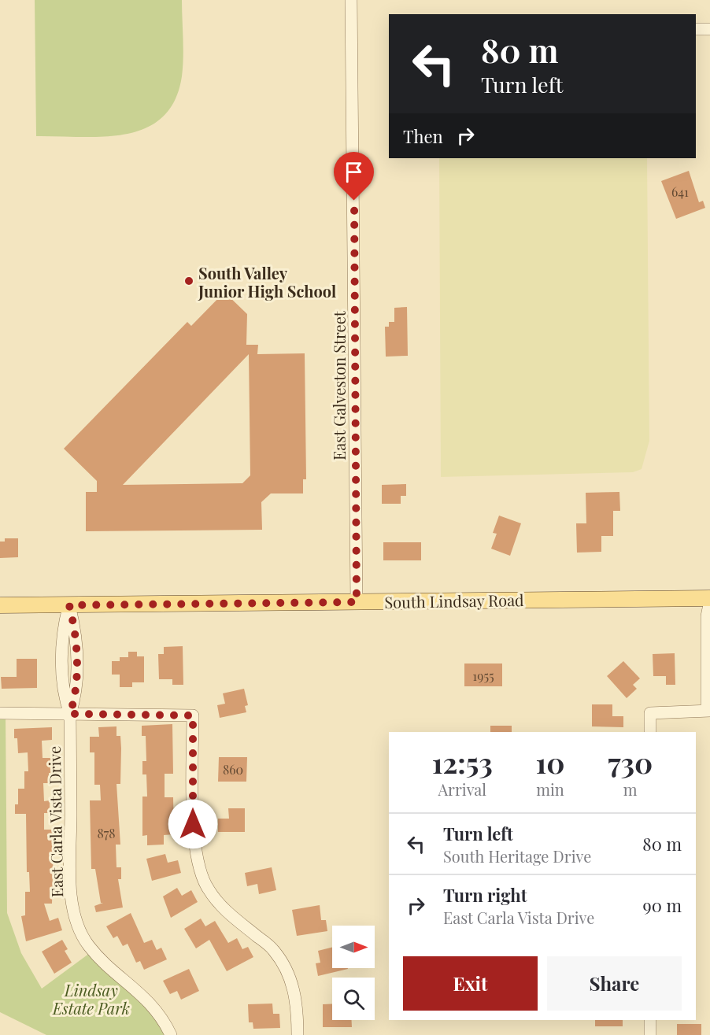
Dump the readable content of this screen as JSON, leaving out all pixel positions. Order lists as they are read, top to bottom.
{
  "streets": {
    "main road": ["South Lindsay Road"],
    "street": ["East Galveston Street", "East Carla Vista Drive"]
  },
  "crossings": [
    ["East Galveston Street", "South Lindsay Road"],
    ["South Lindsay Road", "East Carla Vista Drive"]
  ],
  "parks": ["Lindsay Estate Park"],
  "places": ["South Valley Junior High School"],
  "house_numbers": [
    "641",
    "1955",
    "860",
    "878"
  ],
  "north": "right",
  "page": {
    "turn": ["80 m", "Turn left"],
    "then": "Then",
    "eta": [
      "12:53",
      "Arrival",
      "10",
      "min",
      "730",
      "m"
    ],
    "list": [
      {
        "name": "Turn left",
        "note": "South Heritage Drive",
        "value": "80 m"
      },
      {
        "name": "Turn right",
        "note": "East Carla Vista Drive",
        "value": "90 m"
      }
    ],
    "buttons": ["Exit", "Share"]
  }
}
